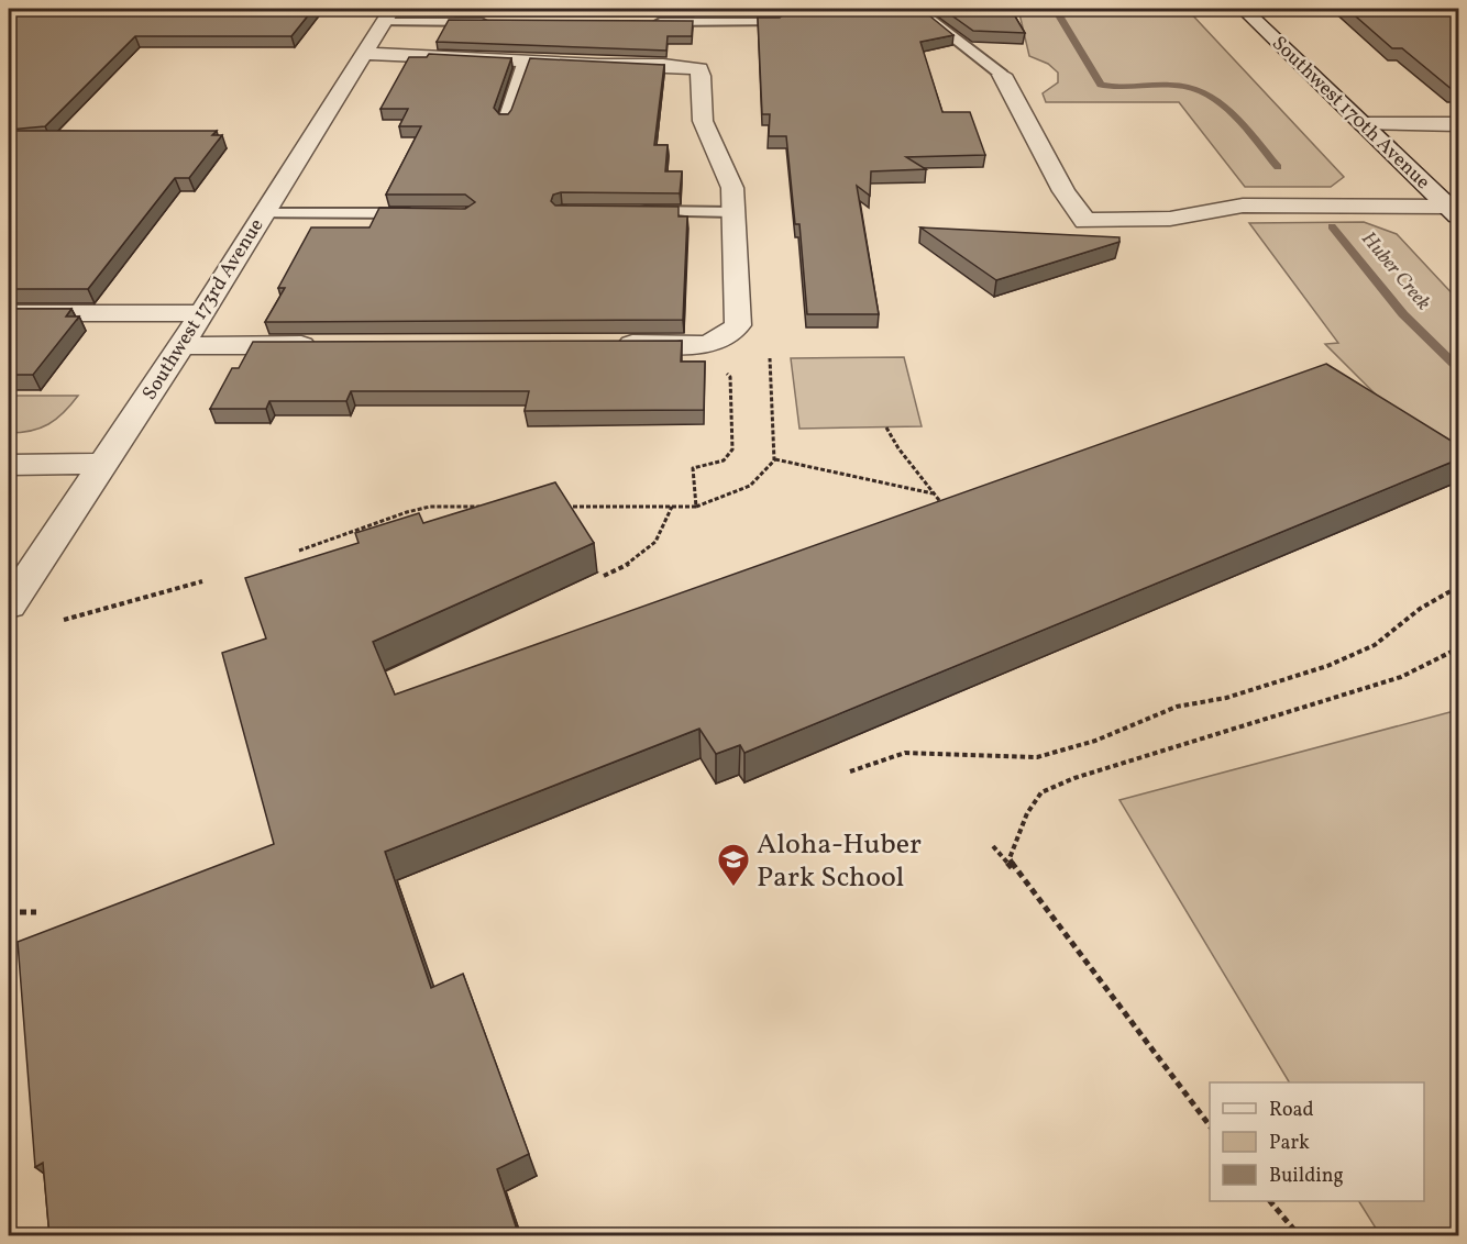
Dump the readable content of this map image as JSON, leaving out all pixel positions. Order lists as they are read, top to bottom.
{
  "streets": {
    "street": ["Southwest 170th Avenue", "Southwest 173rd Avenue"]
  },
  "water": ["Huber Creek"],
  "places": {
    "school or university": ["Aloha-Huber Park School"]
  },
  "legend": ["Road", "Park", "Building"]
}
